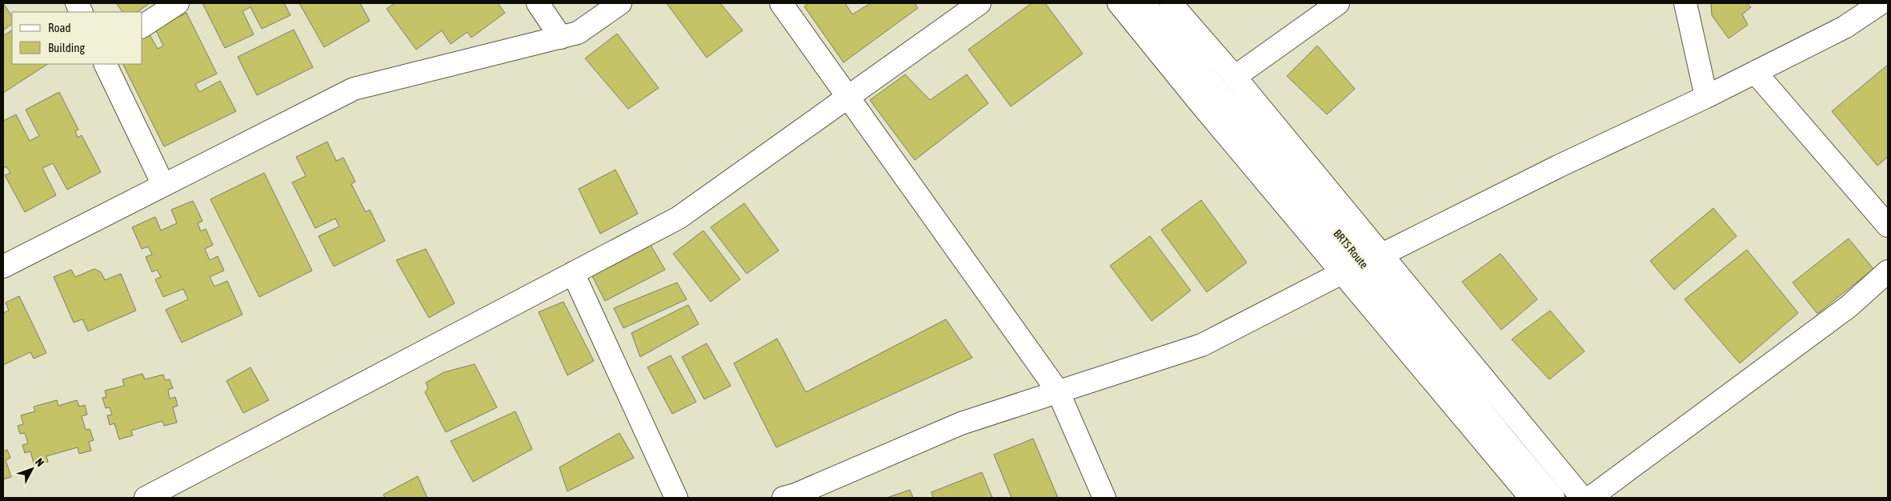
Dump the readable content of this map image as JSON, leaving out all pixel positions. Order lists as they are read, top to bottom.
{
  "streets": {
    "street": ["BRTS Route"]
  },
  "legend": ["Road", "Building"],
  "north": "top right"
}
